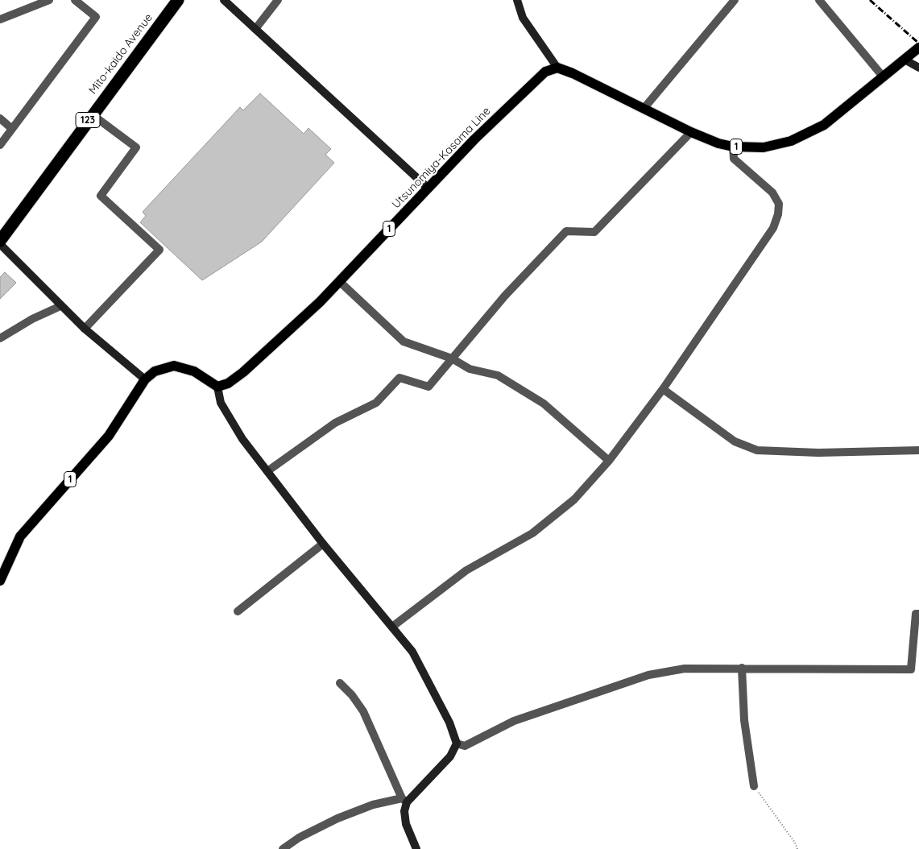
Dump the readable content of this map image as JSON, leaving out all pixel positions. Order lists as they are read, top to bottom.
{
  "streets": {
    "highway": ["Mito-kaido Avenue", "123"],
    "main road": ["1", "Utsunomiya-Kasama Line"]
  },
  "crossings": [
    ["1", "Utsunomiya-Kasama Line"]
  ]
}
